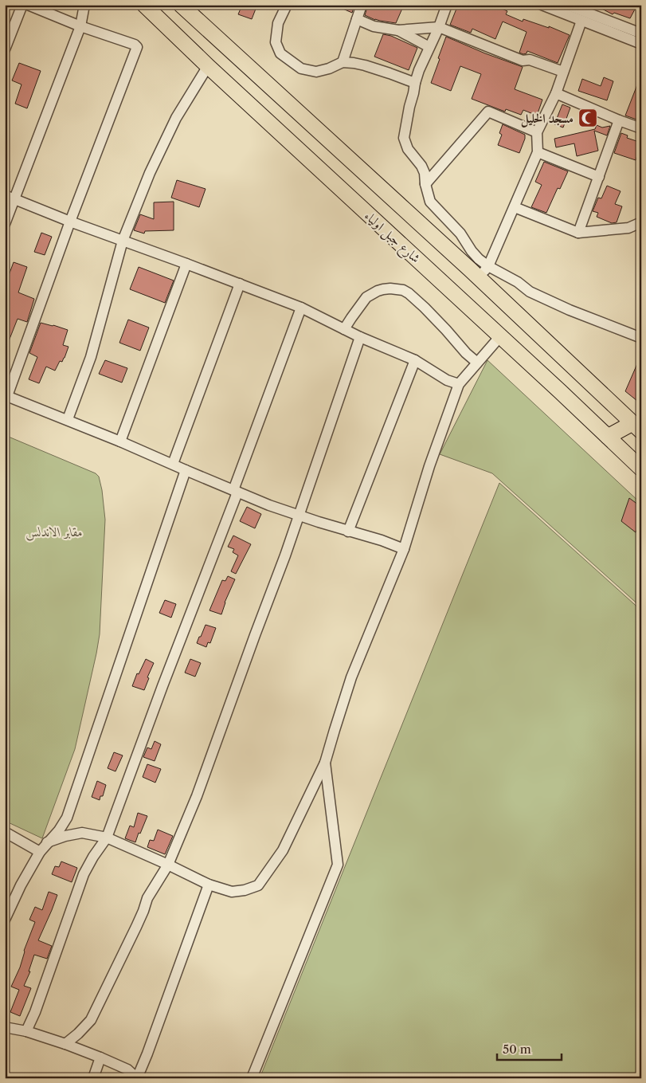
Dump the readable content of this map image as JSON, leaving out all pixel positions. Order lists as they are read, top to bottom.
{
  "streets": {
    "highway": ["شارع جبل اولياء"]
  },
  "parks": ["مقابر الاندلس"],
  "places": {
    "mosque": ["مسجد الخليل"]
  },
  "scale_bar": "50 m"
}
